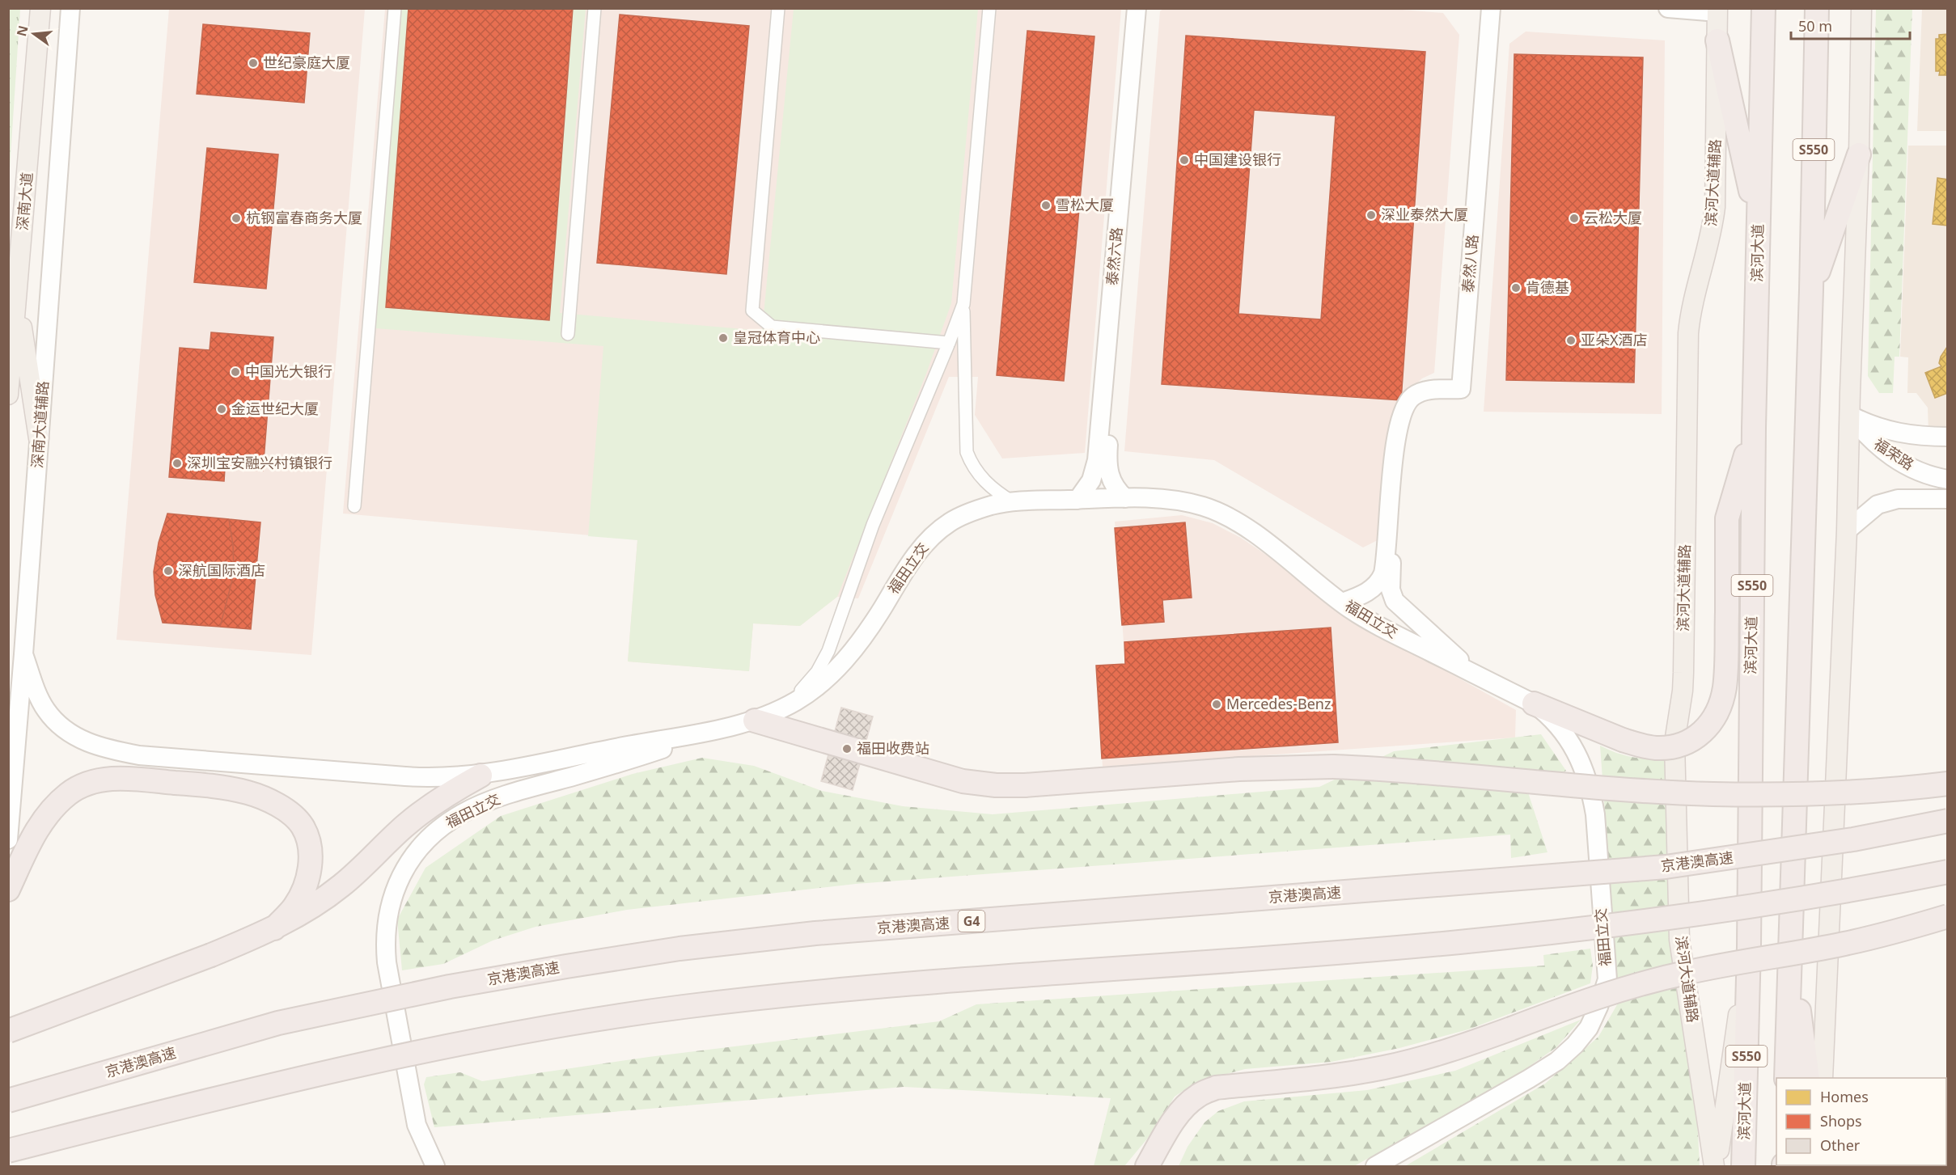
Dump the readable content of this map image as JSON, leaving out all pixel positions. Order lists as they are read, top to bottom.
{
  "streets": {
    "highway": [
      "S550",
      "滨河大道",
      "京港澳高速",
      "G4"
    ],
    "main road": ["滨河大道辅路", "深南大道"],
    "street": [
      "泰然六路",
      "泰然八路",
      "深南大道辅路",
      "福荣路",
      "福田立交"
    ]
  },
  "crossings": [
    ["滨河大道辅路", "滨河大道"],
    ["泰然六路", "福田立交"],
    ["泰然八路", "福田立交"],
    ["深南大道辅路", "福田立交"]
  ],
  "places": [
    "世纪豪庭大厦",
    "中国建设银行",
    "雪松大厦",
    "深业泰然大厦",
    "杭钢富春商务大厦",
    "云松大厦",
    "肯德基",
    "皇冠体育中心",
    "亚朵X酒店",
    "中国光大银行",
    "金运世纪大厦",
    "深圳宝安融兴村镇银行",
    "深航国际酒店",
    "Mercedes-Benz",
    "福田收费站"
  ],
  "legend": ["Homes", "Shops", "Other"],
  "scale_bar": "50 m",
  "north": "left"
}
